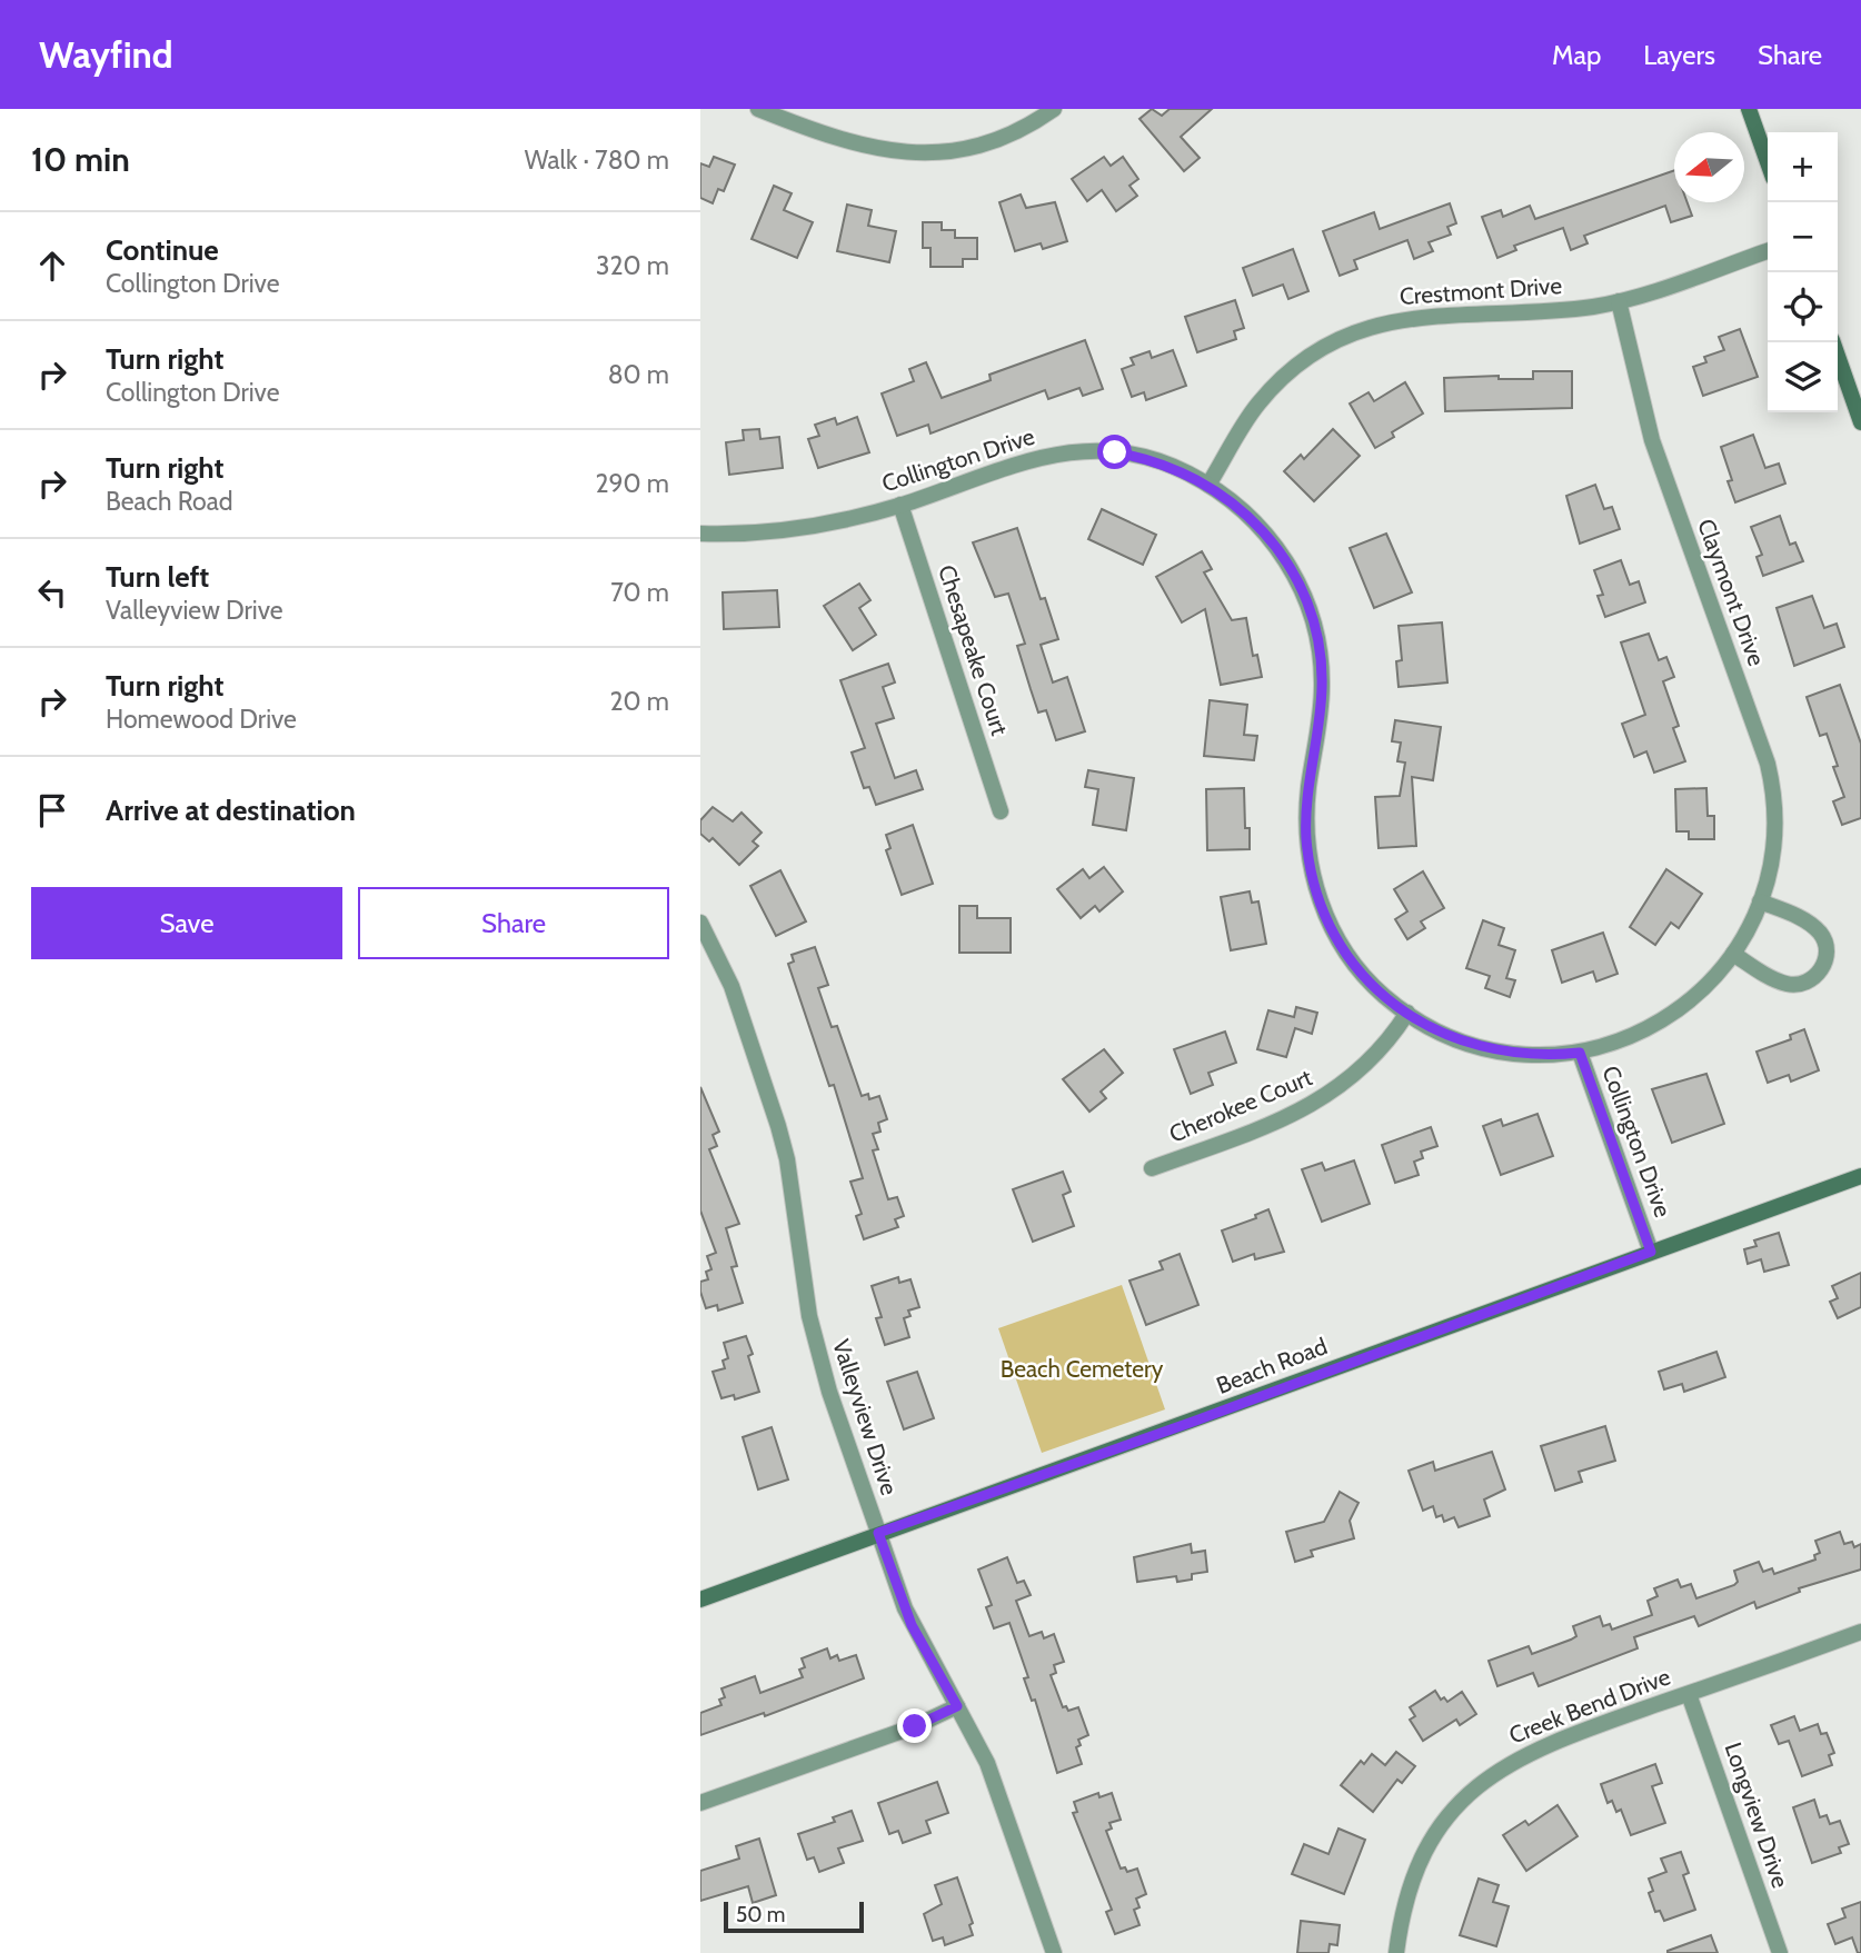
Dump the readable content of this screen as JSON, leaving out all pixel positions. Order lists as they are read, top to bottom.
{
  "streets": {
    "street": [
      "Crestmont Drive",
      "Collington Drive",
      "Claymont Drive",
      "Chesapeake Court",
      "Cherokee Court",
      "Beach Road",
      "Valleyview Drive",
      "Creek Bend Drive",
      "Longview Drive"
    ]
  },
  "crossings": [
    ["Crestmont Drive", "Collington Drive"],
    ["Crestmont Drive", "Claymont Drive"],
    ["Collington Drive", "Claymont Drive"],
    ["Collington Drive", "Chesapeake Court"],
    ["Collington Drive", "Cherokee Court"],
    ["Collington Drive", "Beach Road"],
    ["Beach Road", "Valleyview Drive"],
    ["Creek Bend Drive", "Longview Drive"]
  ],
  "parks": ["Beach Cemetery"],
  "scale_bar": "50 m",
  "north": "left",
  "page": {
    "header": "Wayfind",
    "nav": ["Map", "Layers", "Share"],
    "heading": ["10 min", "Walk · 780 m"],
    "map_buttons": ["+", "−"],
    "list": [
      ["Continue", "Collington Drive", "320 m"],
      ["Turn right", "Collington Drive", "80 m"],
      ["Turn right", "Beach Road", "290 m"],
      ["Turn left", "Valleyview Drive", "70 m"],
      ["Turn right", "Homewood Drive", "20 m"],
      "Arrive at destination"
    ],
    "buttons": ["Save", "Share"],
    "scale": "50 m"
  }
}
